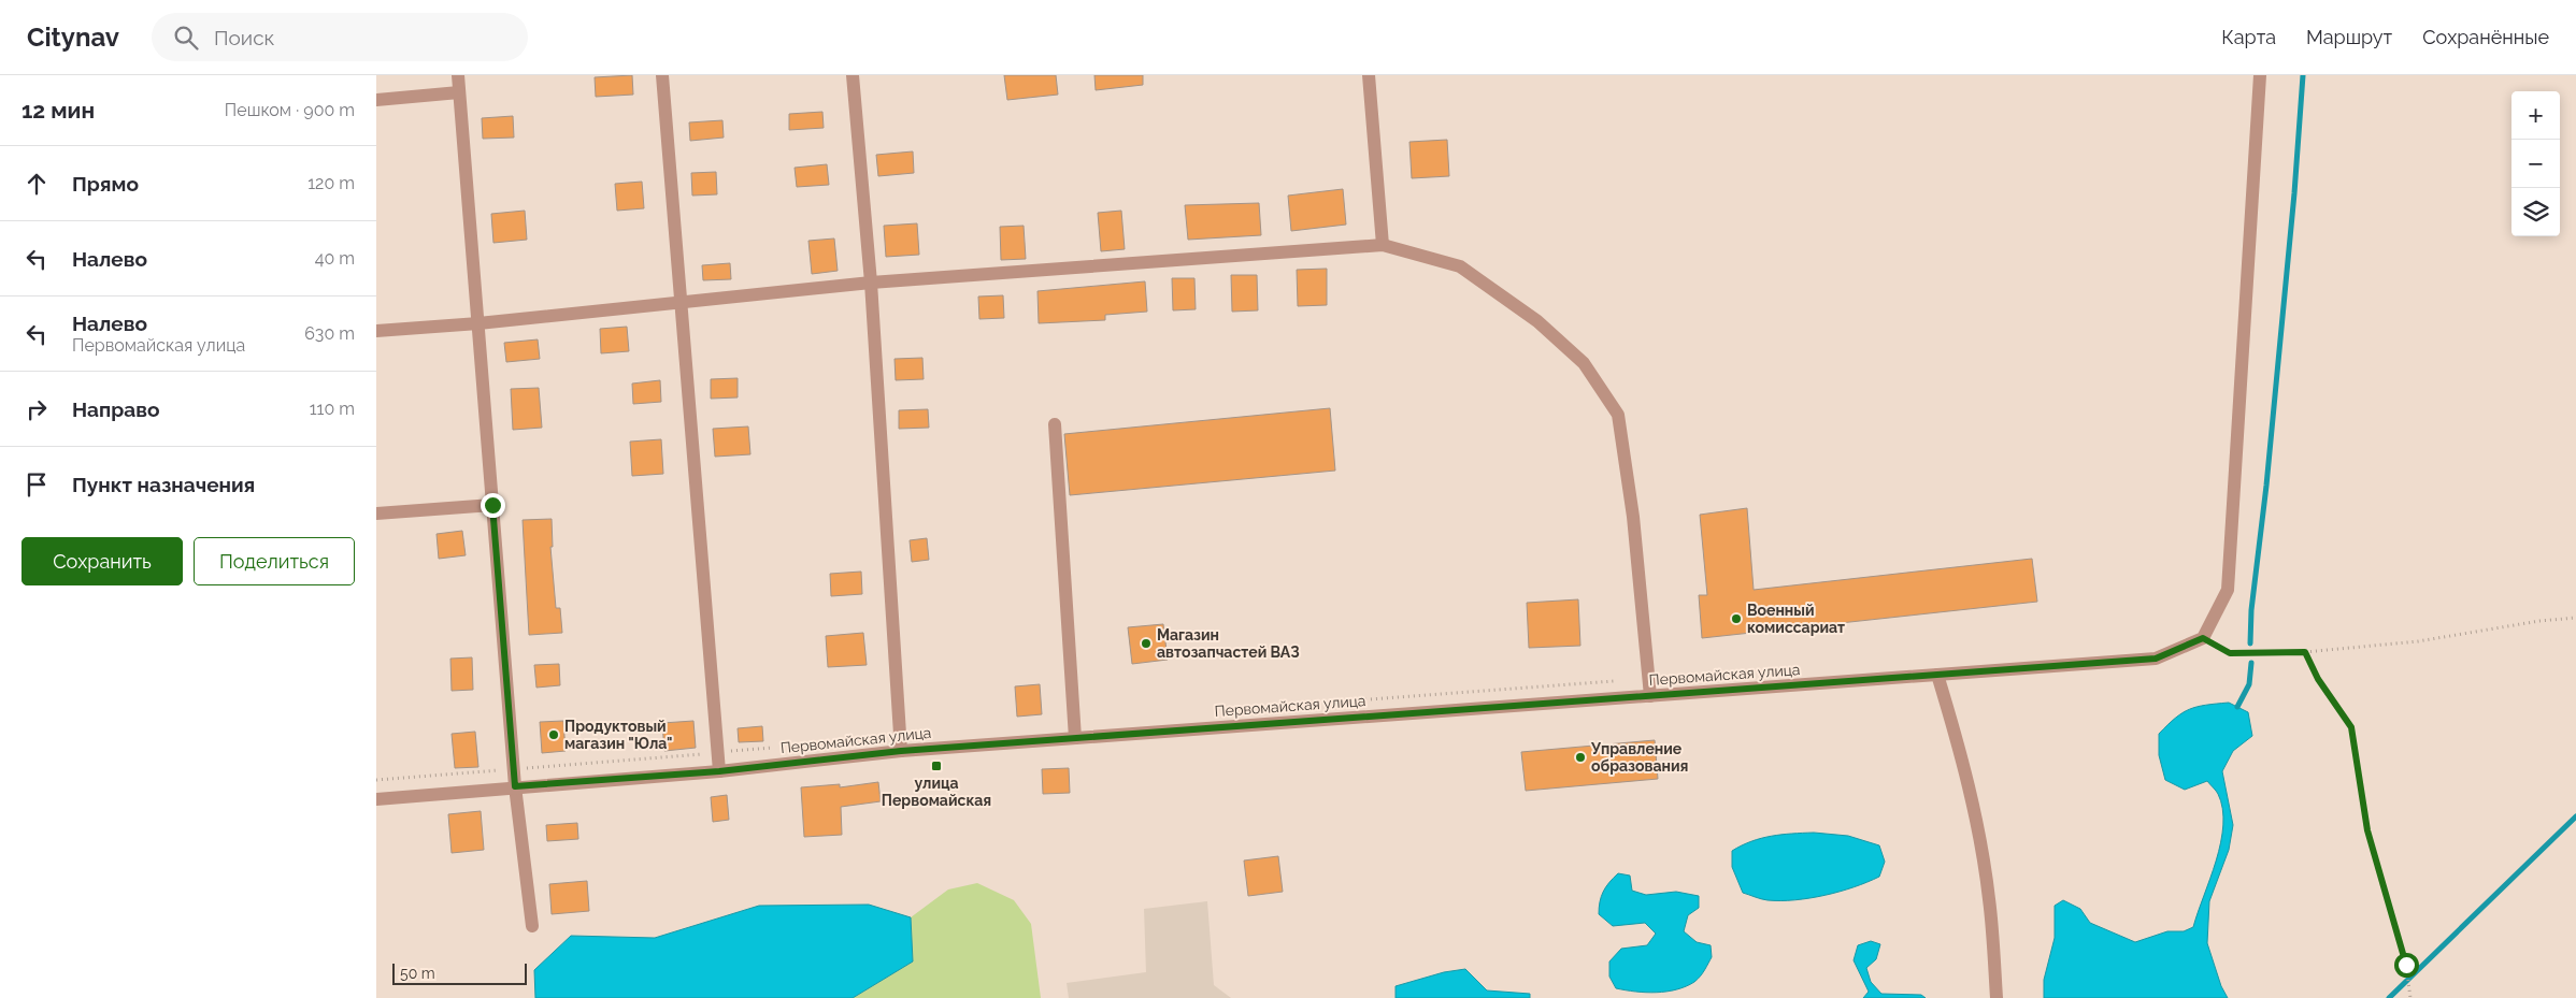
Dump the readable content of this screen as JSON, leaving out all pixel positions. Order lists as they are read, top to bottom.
{
  "streets": {
    "street": ["Первомайская улица"]
  },
  "places": {
    "other": [
      "Военный комиссариат",
      "Магазин автозапчастей ВАЗ",
      "Продуктовый магазин \"Юла\"",
      "Управление образования"
    ],
    "transit": ["улица Первомайская"]
  },
  "scale_bar": "50 m",
  "page": {
    "header": "Citynav",
    "search": "Поиск",
    "nav": ["Карта", "Маршрут", "Сохранённые"],
    "heading": ["12 мин", "Пешком · 900 m"],
    "map_buttons": ["+", "−"],
    "list": [
      ["Прямо", "120 m"],
      ["Налево", "40 m"],
      ["Налево", "Первомайская улица", "630 m"],
      ["Направо", "110 m"],
      "Пункт назначения"
    ],
    "buttons": ["Сохранить", "Поделиться"],
    "scale": "50 m"
  }
}
